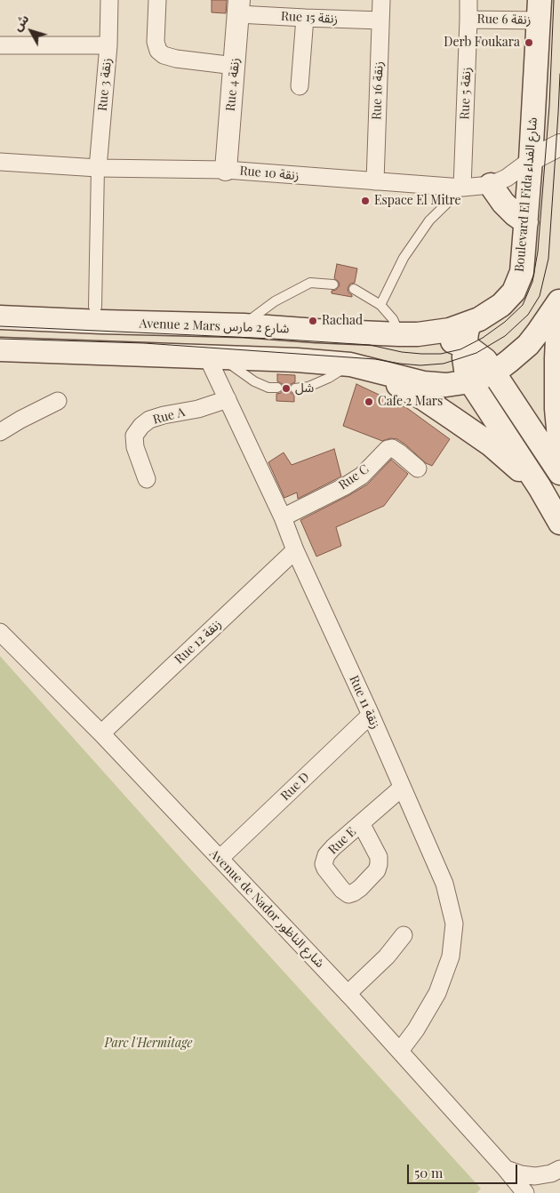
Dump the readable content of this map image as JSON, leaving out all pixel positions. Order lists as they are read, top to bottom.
{
  "streets": {
    "main road": ["Boulevard El Fida شارع الفداء", "Avenue 2 Mars شارع 2 مارس"],
    "street": [
      "Rue 15 زنقة",
      "Rue 6 زنقة",
      "Rue 3 زنقة",
      "Rue 4 زنقة",
      "Rue 16 زنقة",
      "Rue 5 زنقة",
      "Rue 10 زنقة",
      "Rue A",
      "Rue C",
      "Rue 12 زنقة",
      "Rue 11 زنقة",
      "Rue D",
      "Rue E",
      "Avenue de Nador شارع الناظور"
    ]
  },
  "crossings": [
    ["Rue 15 زنقة", "Rue 4 زنقة"],
    ["Rue 15 زنقة", "Rue 16 زنقة"],
    ["Rue 6 زنقة", "Rue 5 زنقة"],
    ["Rue 6 زنقة", "Boulevard El Fida شارع الفداء"],
    ["Rue 3 زنقة", "Rue 10 زنقة"],
    ["Rue 4 زنقة", "Rue 10 زنقة"],
    ["Rue 16 زنقة", "Rue 10 زنقة"],
    ["Rue 5 زنقة", "Rue 10 زنقة"],
    ["Rue 10 زنقة", "Boulevard El Fida شارع الفداء"],
    ["Boulevard El Fida شارع الفداء", "Avenue 2 Mars شارع 2 مارس"],
    ["Rue A", "Rue 11 زنقة"],
    ["Rue C", "Rue 11 زنقة"],
    ["Rue 12 زنقة", "Rue 11 زنقة"],
    ["Rue 12 زنقة", "Avenue de Nador شارع الناظور"],
    ["Rue 11 زنقة", "Rue D"],
    ["Rue 11 زنقة", "Rue E"],
    ["Rue 11 زنقة", "Avenue de Nador شارع الناظور"],
    ["Rue D", "Avenue de Nador شارع الناظور"]
  ],
  "parks": ["Parc l'Hermitage"],
  "places": [
    "Derb Foukara",
    "Espace El Mitre",
    "Rachad",
    "شل",
    "Cafe 2 Mars"
  ],
  "scale_bar": "50 m",
  "north": "top left"
}
